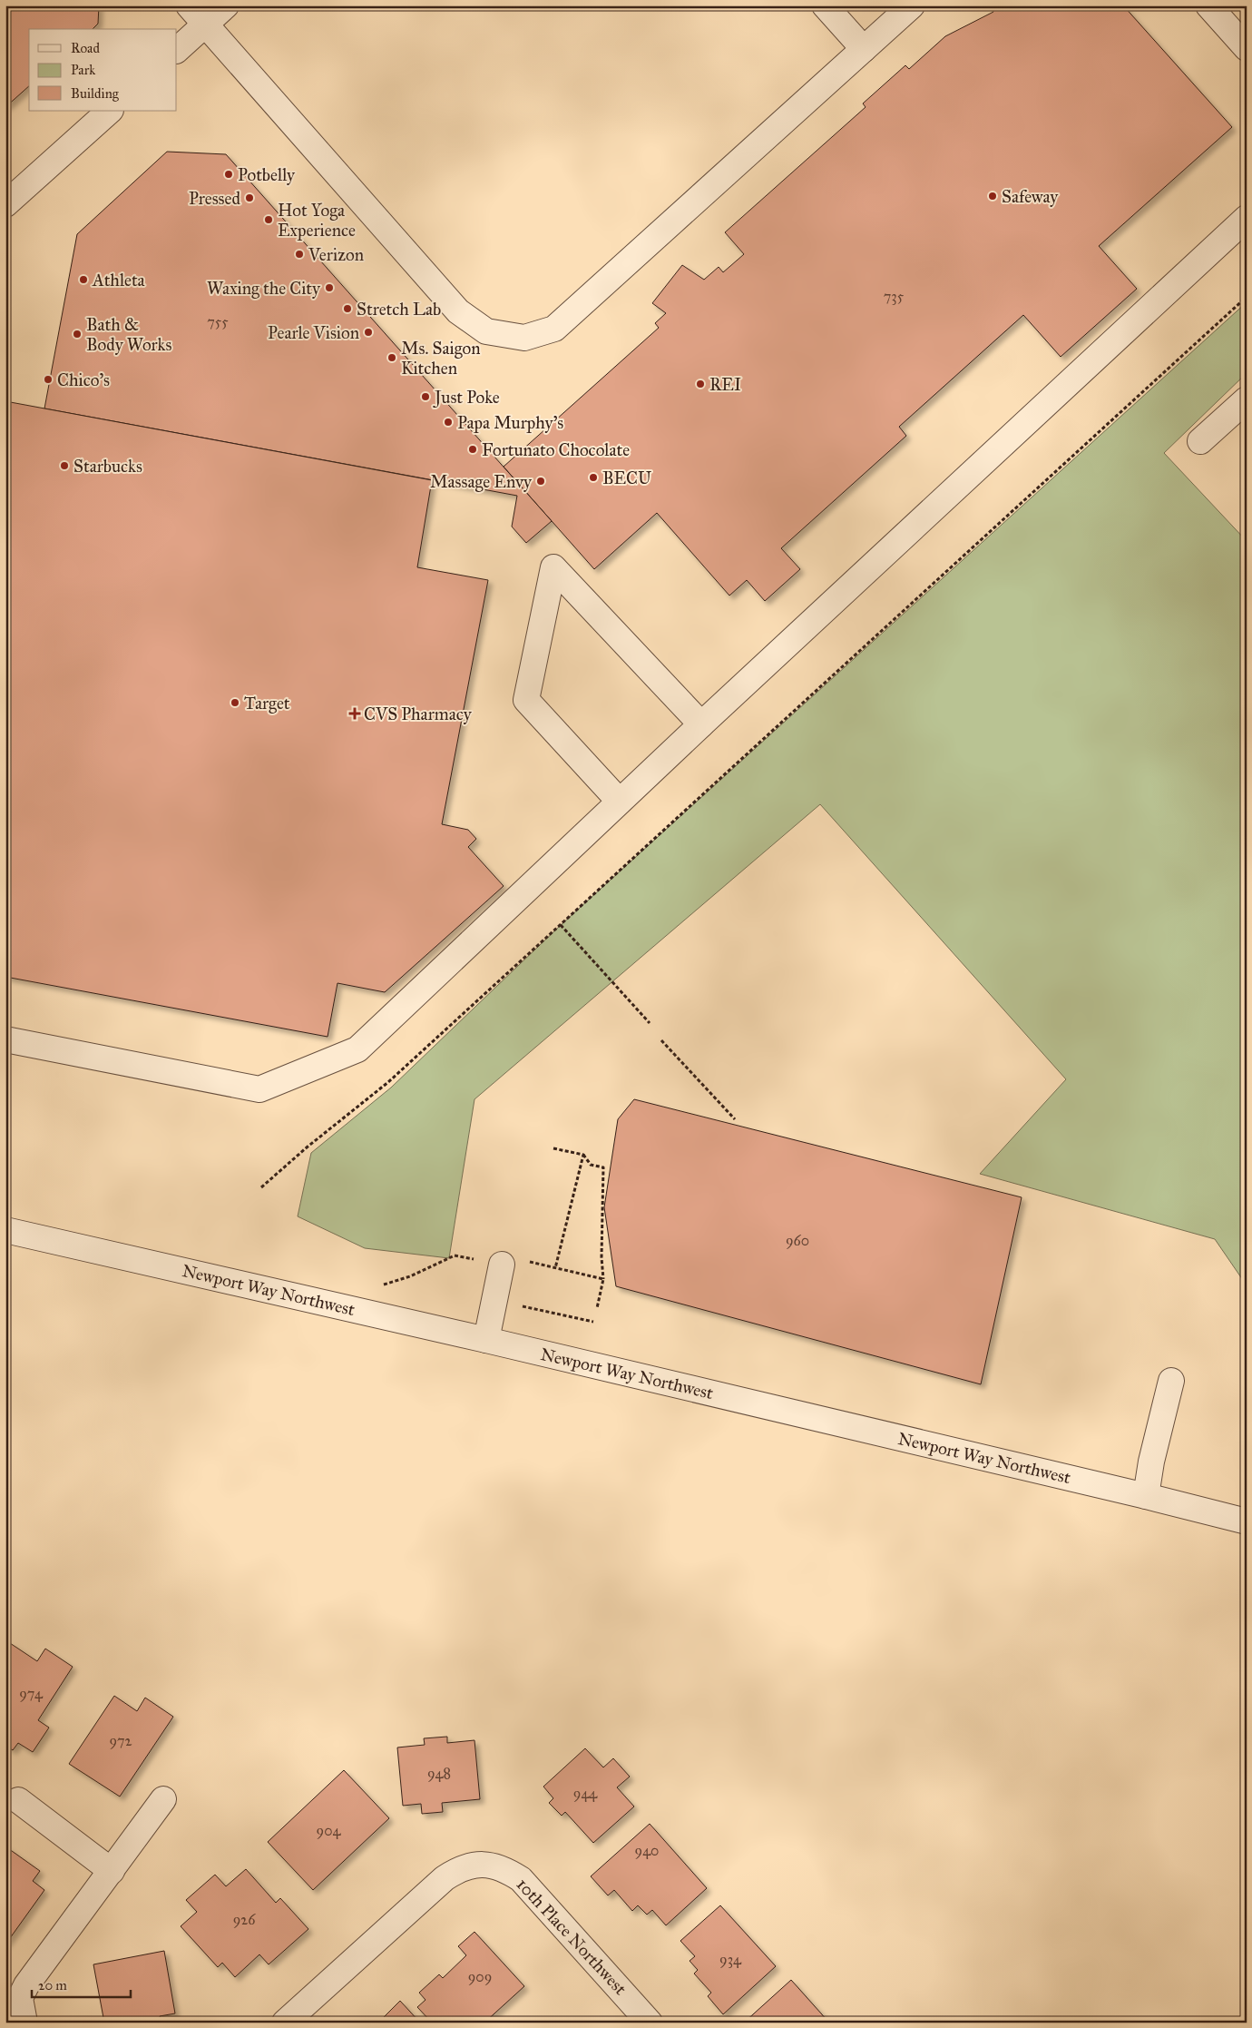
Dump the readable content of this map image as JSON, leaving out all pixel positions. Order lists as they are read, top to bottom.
{
  "streets": {
    "street": ["Newport Way Northwest", "10th Place Northwest"]
  },
  "places": {
    "other": [
      "Potbelly",
      "Safeway",
      "Pressed",
      "Hot Yoga Experience",
      "Verizon",
      "Athleta",
      "Waxing the City",
      "Stretch Lab",
      "Pearle Vision",
      "Bath & Body Works",
      "Ms. Saigon Kitchen",
      "Chico's",
      "REI",
      "Just Poke",
      "Papa Murphy's",
      "Fortunato Chocolate",
      "Starbucks",
      "BECU",
      "Massage Envy",
      "Target"
    ],
    "health": ["CVS Pharmacy"]
  },
  "house_numbers": [
    "735",
    "755",
    "960",
    "974",
    "972",
    "948",
    "944",
    "904",
    "940",
    "926",
    "934",
    "909"
  ],
  "legend": ["Road", "Park", "Building"],
  "scale_bar": "20 m"
}
